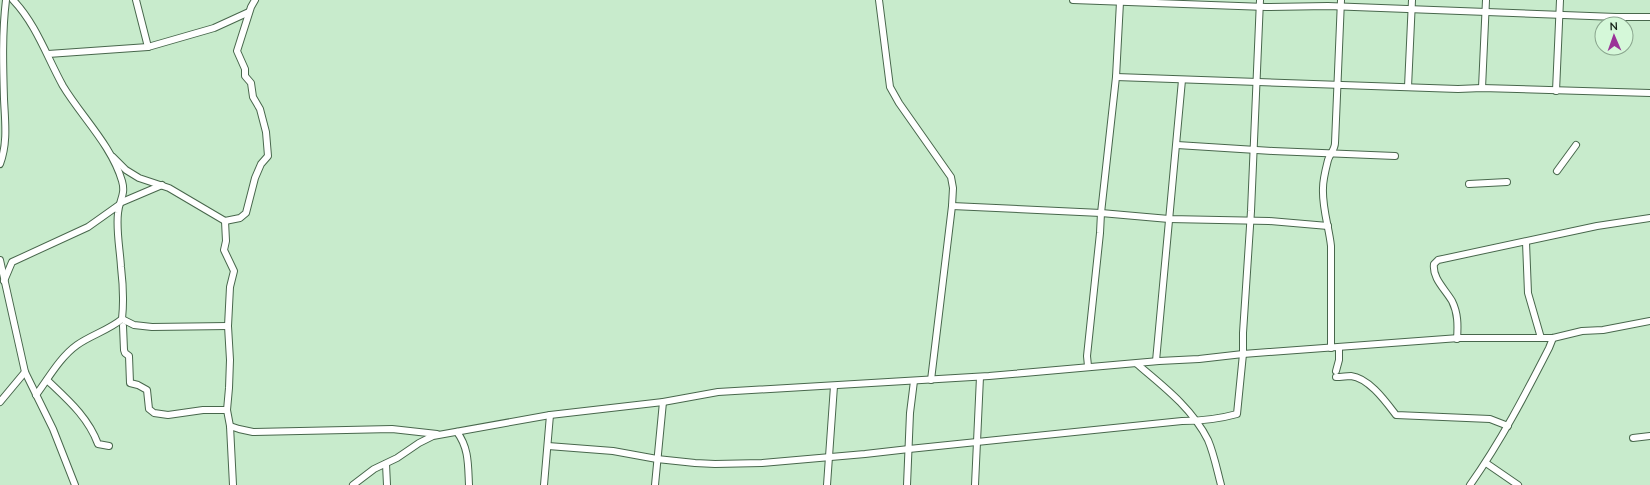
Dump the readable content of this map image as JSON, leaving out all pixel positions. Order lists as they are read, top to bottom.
{
  "north": "top"
}
